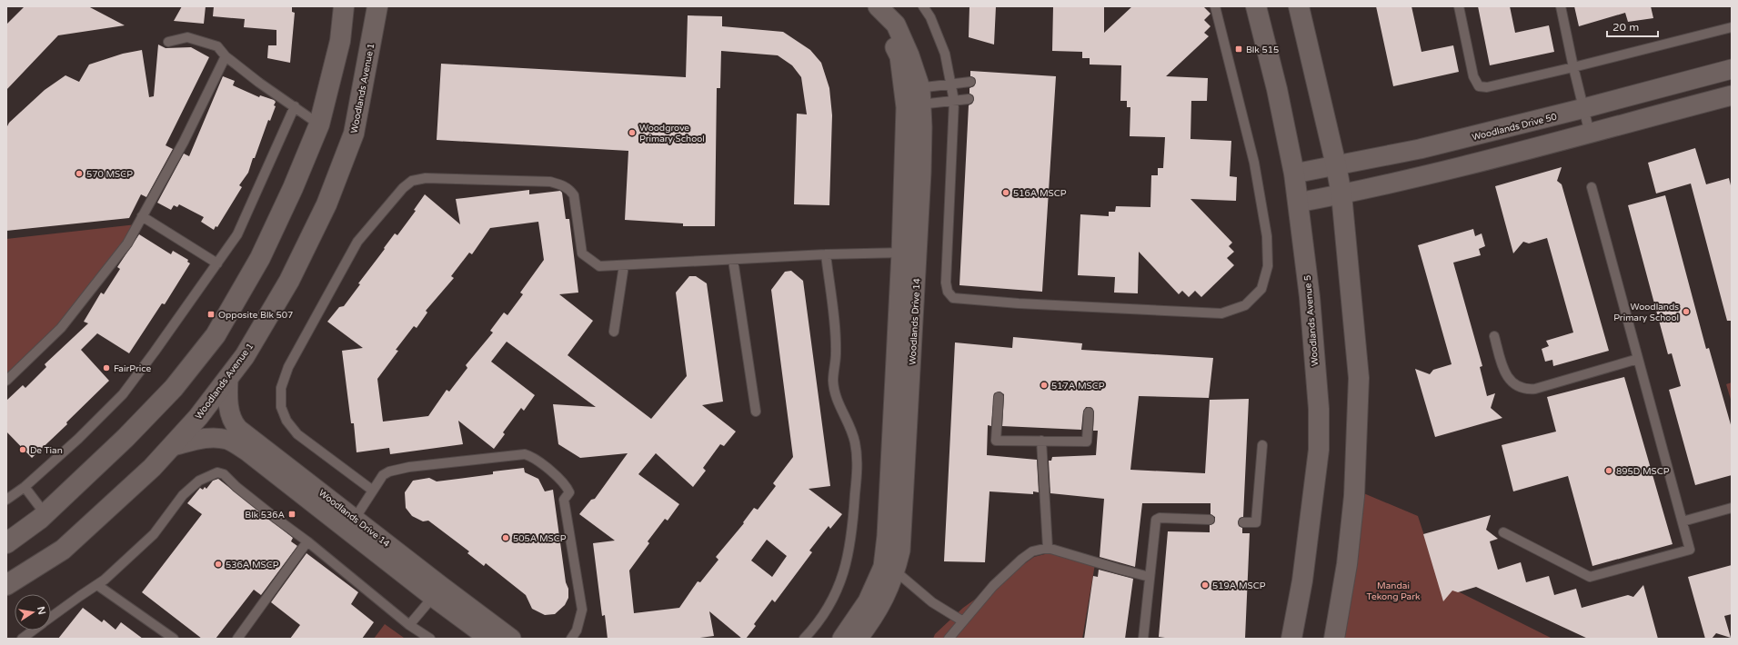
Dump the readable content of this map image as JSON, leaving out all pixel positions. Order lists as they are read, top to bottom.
{
  "streets": {
    "street": [
      "Woodlands Avenue 1",
      "Woodlands Drive 50",
      "Woodlands Avenue 5",
      "Woodlands Drive 14"
    ]
  },
  "crossings": [
    ["Woodlands Avenue 1", "Woodlands Drive 14"],
    ["Woodlands Drive 50", "Woodlands Avenue 5"]
  ],
  "parks": ["Mandai Tekong Park"],
  "places": {
    "transit": ["Blk 515", "Opposite Blk 507", "Blk 536A"],
    "other": [
      "Woodgrove Primary School",
      "570 MSCP",
      "516A MSCP",
      "Woodlands Primary School",
      "FairPrice",
      "517A MSCP",
      "De Tian",
      "895D MSCP",
      "505A MSCP",
      "536A MSCP",
      "519A MSCP"
    ]
  },
  "scale_bar": "20 m",
  "north": "right"
}
